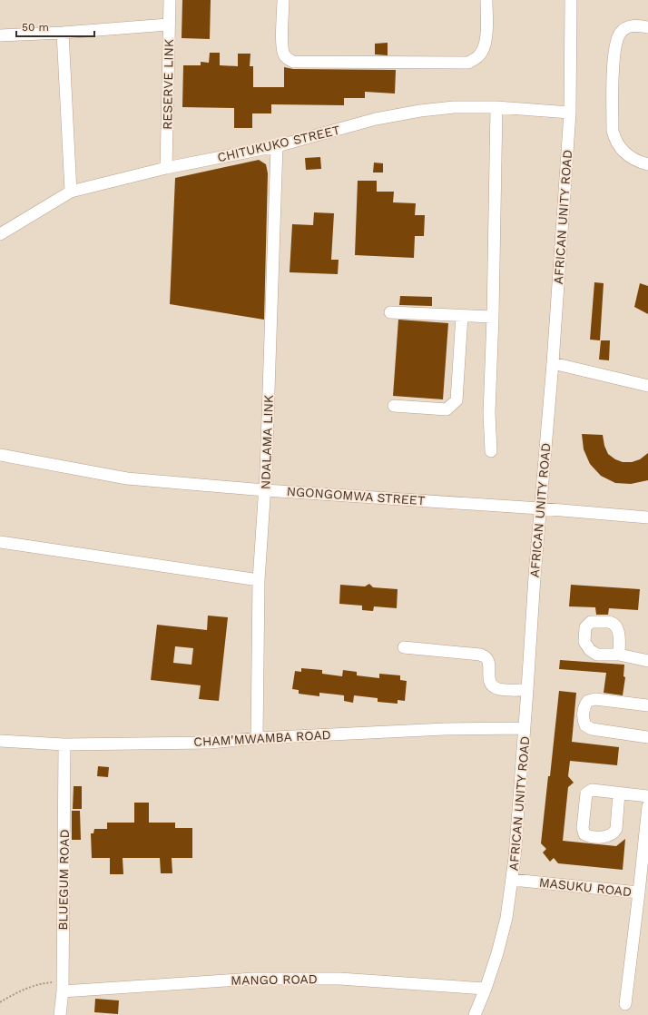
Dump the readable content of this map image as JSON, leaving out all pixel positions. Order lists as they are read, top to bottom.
{
  "streets": {
    "street": [
      "RESERVE LINK",
      "CHITUKUKO STREET",
      "AFRICAN UNITY ROAD",
      "NDALAMA LINK",
      "NGONGOMWA STREET",
      "CHAM'MWAMBA ROAD",
      "BLUEGUM ROAD",
      "MASUKU ROAD",
      "MANGO ROAD"
    ]
  },
  "crossings": [
    ["RESERVE LINK", "CHITUKUKO STREET"],
    ["CHITUKUKO STREET", "AFRICAN UNITY ROAD"],
    ["CHITUKUKO STREET", "NDALAMA LINK"],
    ["AFRICAN UNITY ROAD", "NGONGOMWA STREET"],
    ["AFRICAN UNITY ROAD", "CHAM'MWAMBA ROAD"],
    ["AFRICAN UNITY ROAD", "MASUKU ROAD"],
    ["AFRICAN UNITY ROAD", "MANGO ROAD"],
    ["NDALAMA LINK", "NGONGOMWA STREET"],
    ["NDALAMA LINK", "CHAM'MWAMBA ROAD"],
    ["CHAM'MWAMBA ROAD", "BLUEGUM ROAD"],
    ["BLUEGUM ROAD", "MANGO ROAD"]
  ],
  "scale_bar": "50 m"
}
